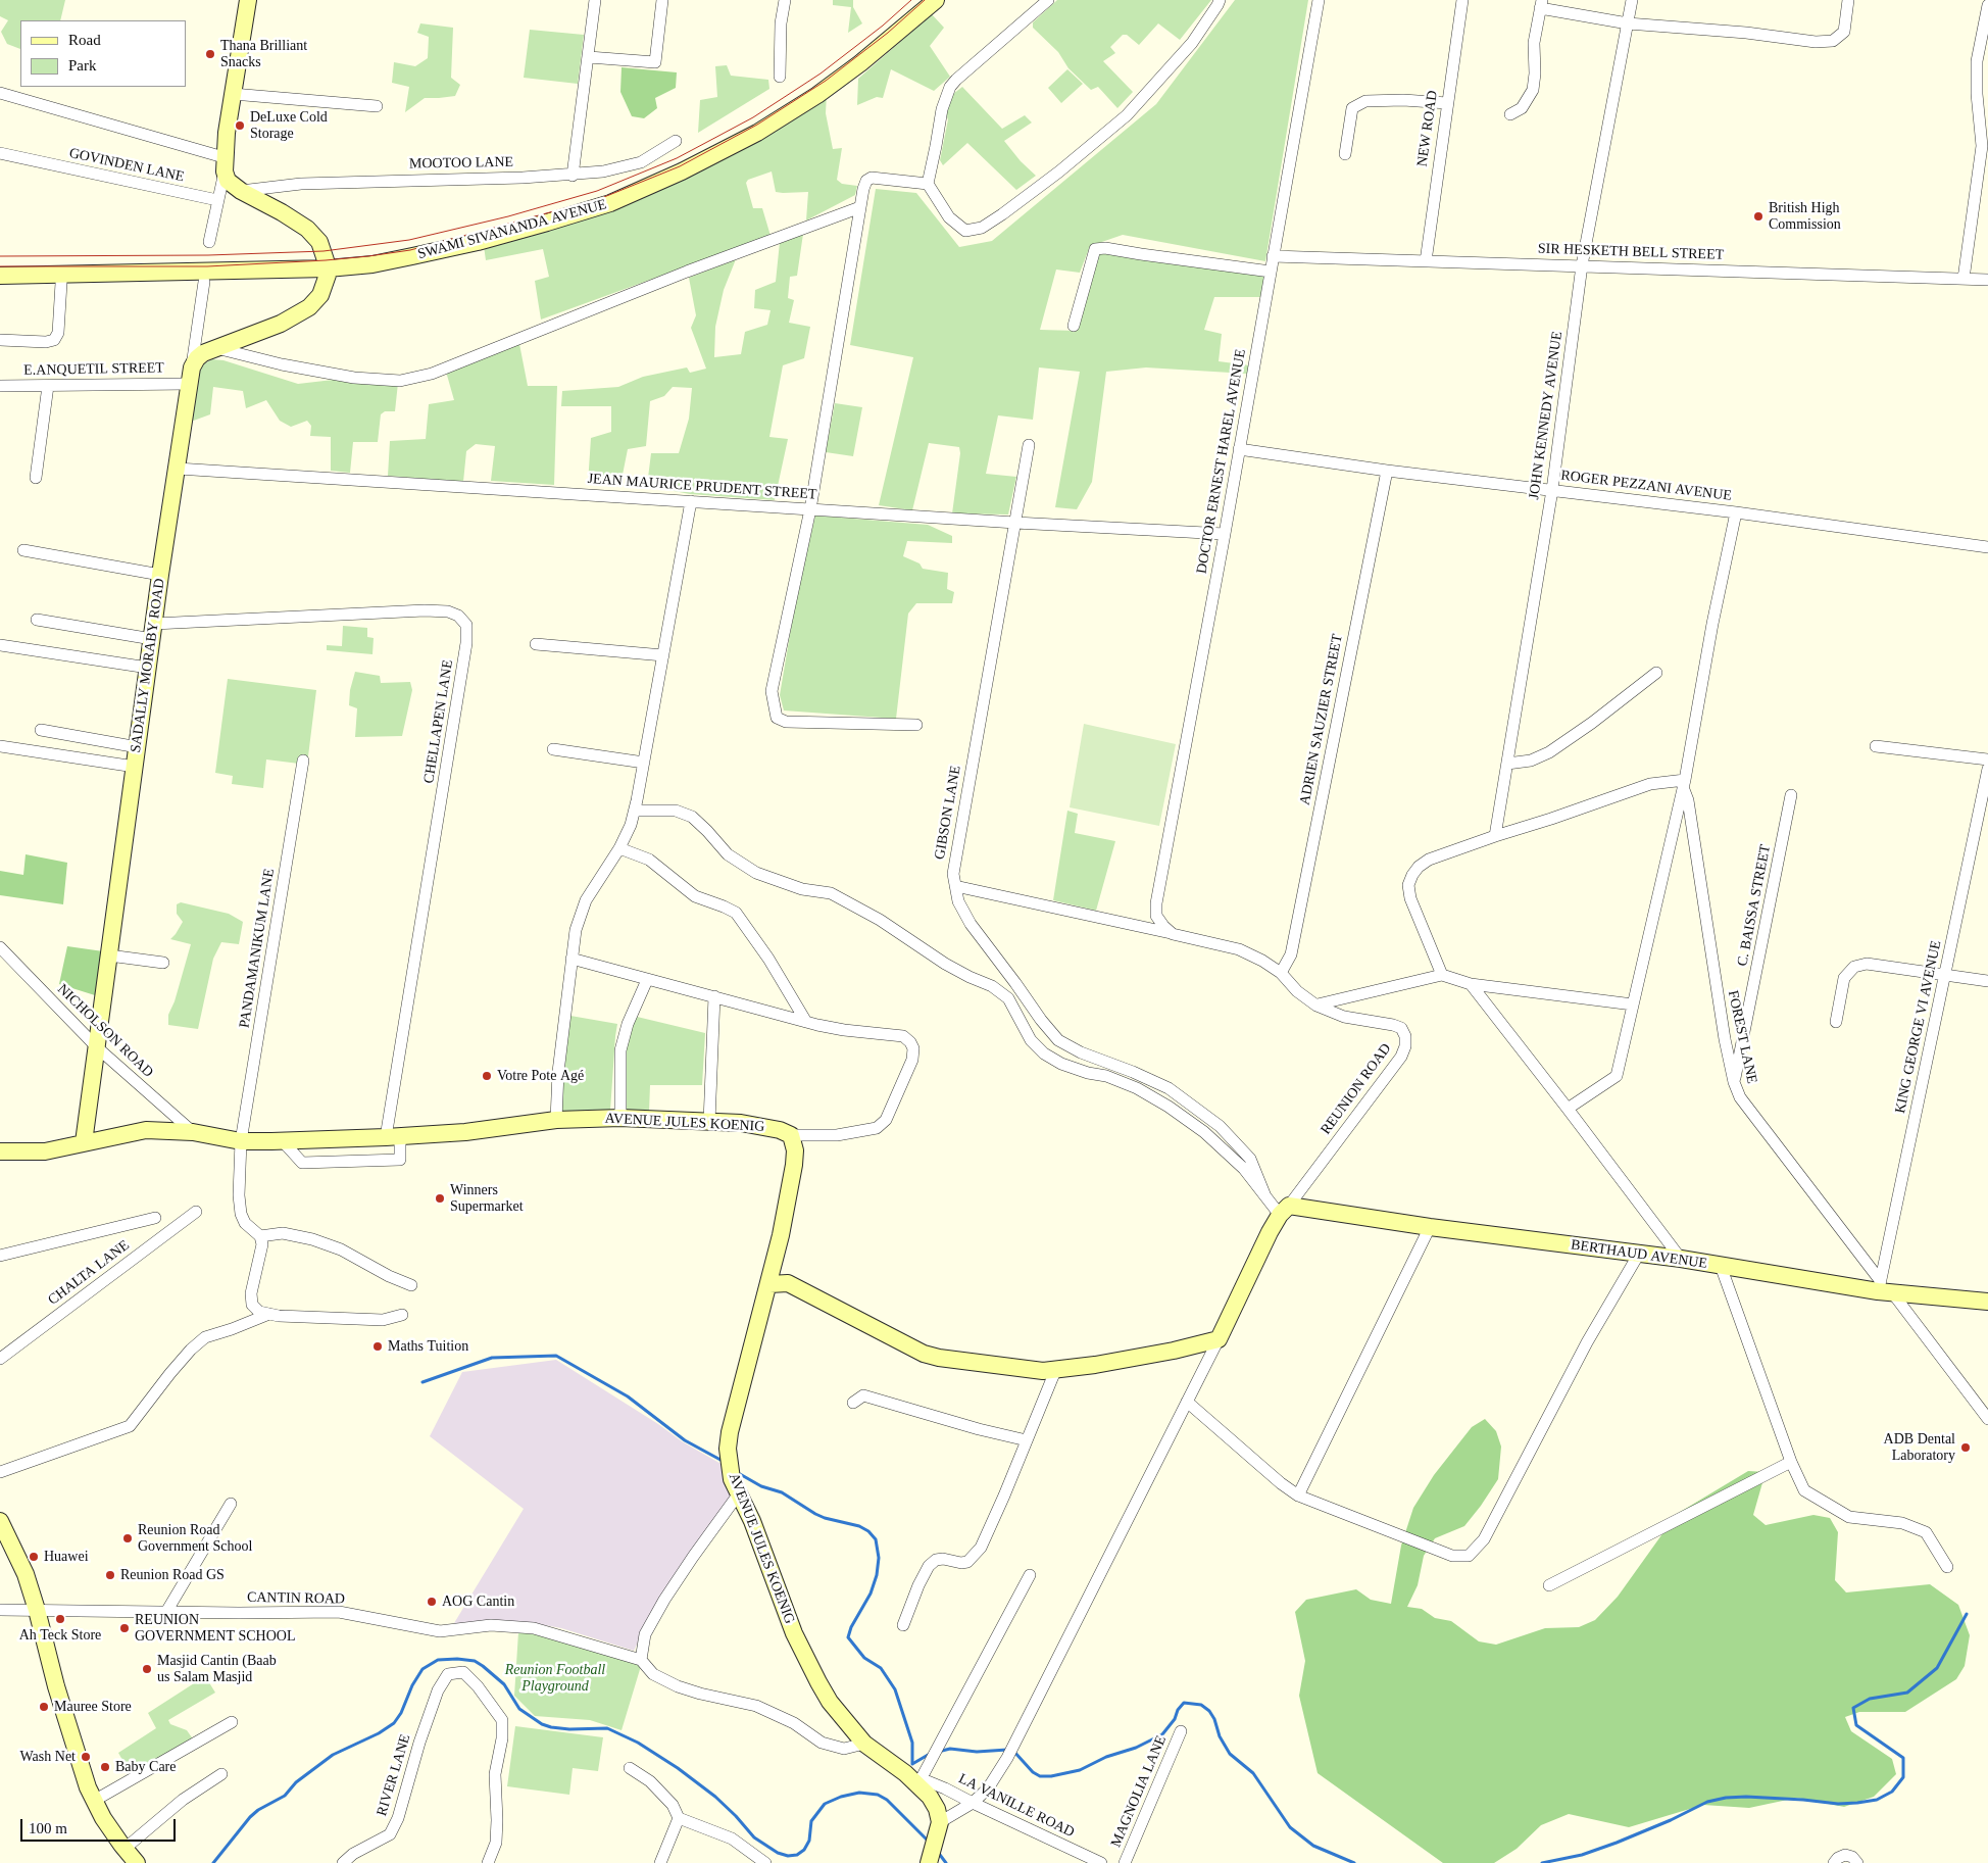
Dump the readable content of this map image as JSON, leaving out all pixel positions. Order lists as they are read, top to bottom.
{
  "streets": {
    "street": [
      "NEW ROAD",
      "MOOTOO LANE",
      "GOVINDEN LANE",
      "SWAMI SIVANANDA AVENUE",
      "SIR HESKETH BELL STREET",
      "E.ANQUETIL STREET",
      "JOHN KENNEDY AVENUE",
      "DOCTOR ERNEST HAREL AVENUE",
      "ROGER PEZZANI AVENUE",
      "JEAN MAURICE PRUDENT STREET",
      "SADALLY MORABY ROAD",
      "ADRIEN SAUZIER STREET",
      "CHELLAPEN LANE",
      "GIBSON LANE",
      "C. BAISSA STREET",
      "PANDAMANIKUM LANE",
      "KING GEORGE VI AVENUE",
      "NICHOLSON ROAD",
      "FOREST LANE",
      "REUNION ROAD",
      "AVENUE JULES KOENIG",
      "BERTHAUD AVENUE",
      "CHALTA LANE",
      "CANTIN ROAD",
      "RIVER LANE",
      "MAGNOLIA LANE",
      "LA VANILLE ROAD"
    ]
  },
  "crossings": [
    ["NEW ROAD", "SIR HESKETH BELL STREET"],
    ["SIR HESKETH BELL STREET", "JOHN KENNEDY AVENUE"],
    ["SIR HESKETH BELL STREET", "DOCTOR ERNEST HAREL AVENUE"],
    ["E.ANQUETIL STREET", "SADALLY MORABY ROAD"],
    ["JOHN KENNEDY AVENUE", "ROGER PEZZANI AVENUE"],
    ["DOCTOR ERNEST HAREL AVENUE", "ROGER PEZZANI AVENUE"],
    ["DOCTOR ERNEST HAREL AVENUE", "JEAN MAURICE PRUDENT STREET"],
    ["DOCTOR ERNEST HAREL AVENUE", "REUNION ROAD"],
    ["ROGER PEZZANI AVENUE", "ADRIEN SAUZIER STREET"],
    ["JEAN MAURICE PRUDENT STREET", "SADALLY MORABY ROAD"],
    ["JEAN MAURICE PRUDENT STREET", "GIBSON LANE"],
    ["SADALLY MORABY ROAD", "CHELLAPEN LANE"],
    ["SADALLY MORABY ROAD", "NICHOLSON ROAD"],
    ["SADALLY MORABY ROAD", "AVENUE JULES KOENIG"],
    ["ADRIEN SAUZIER STREET", "REUNION ROAD"],
    ["CHELLAPEN LANE", "AVENUE JULES KOENIG"],
    ["GIBSON LANE", "REUNION ROAD"],
    ["C. BAISSA STREET", "FOREST LANE"],
    ["PANDAMANIKUM LANE", "AVENUE JULES KOENIG"],
    ["KING GEORGE VI AVENUE", "FOREST LANE"],
    ["KING GEORGE VI AVENUE", "BERTHAUD AVENUE"],
    ["NICHOLSON ROAD", "AVENUE JULES KOENIG"],
    ["FOREST LANE", "BERTHAUD AVENUE"],
    ["REUNION ROAD", "BERTHAUD AVENUE"],
    ["AVENUE JULES KOENIG", "LA VANILLE ROAD"]
  ],
  "parks": ["Reunion Football Playground"],
  "places": [
    "Thana Brilliant Snacks",
    "DeLuxe Cold Storage",
    "British High Commission",
    "Votre Pote Agé",
    "Winners Supermarket",
    "Maths Tuition",
    "ADB Dental Laboratory",
    "Reunion Road Government School",
    "Huawei",
    "Reunion Road GS",
    "AOG Cantin",
    "Ah Teck Store",
    "REUNION GOVERNMENT SCHOOL",
    "Masjid Cantin (Baab us Salam Masjid",
    "Mauree Store",
    "Wash Net",
    "Baby Care"
  ],
  "legend": ["Road", "Park"],
  "scale_bar": "100 m"
}
